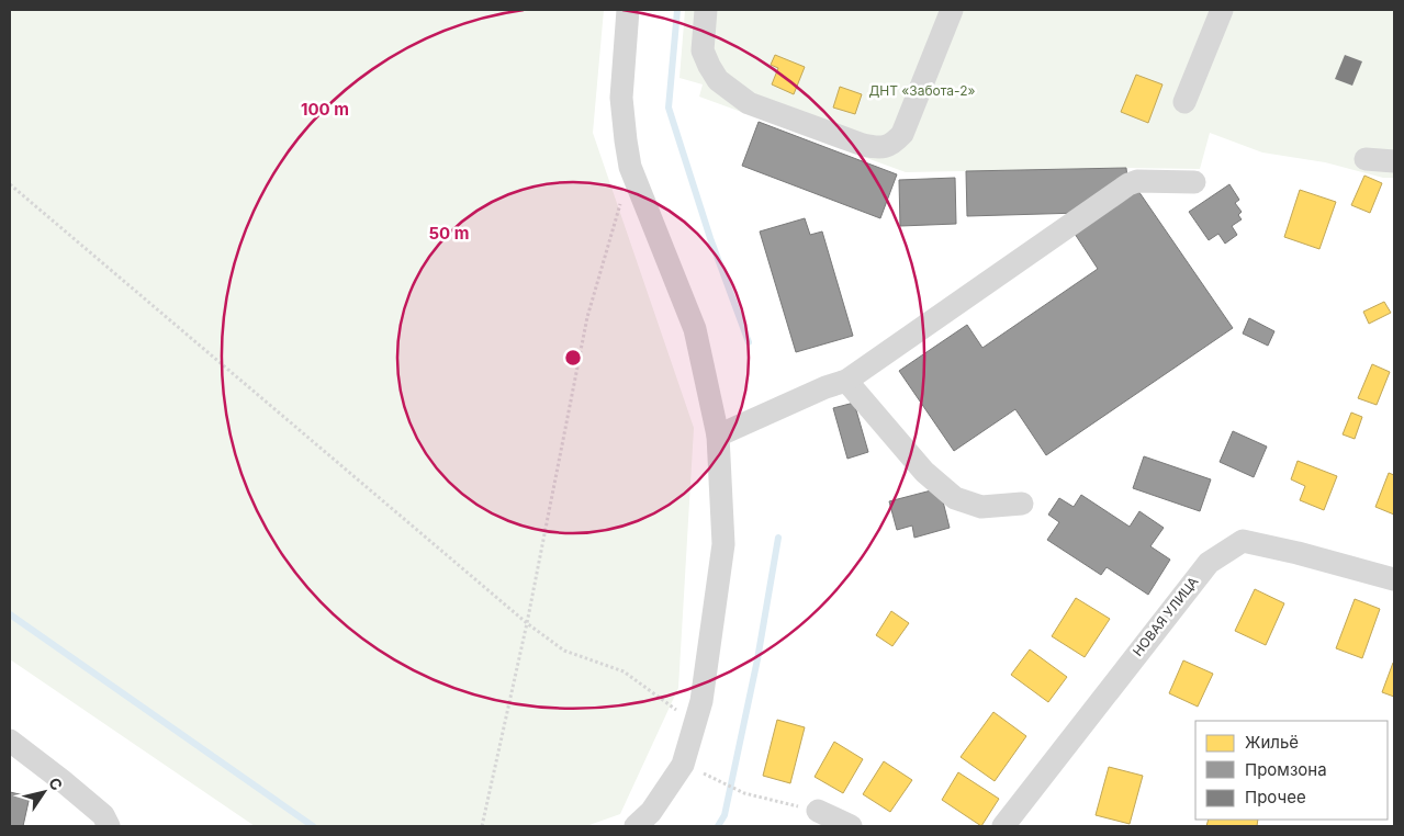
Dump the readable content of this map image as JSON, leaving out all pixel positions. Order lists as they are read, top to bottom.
{
  "streets": {
    "street": ["НОВАЯ УЛИЦА"]
  },
  "parks": ["ДНТ «Забота-2»"],
  "legend": ["Жильё", "Промзона", "Прочее"],
  "north": "top right",
  "rings": ["100 m", "50 m"]
}
